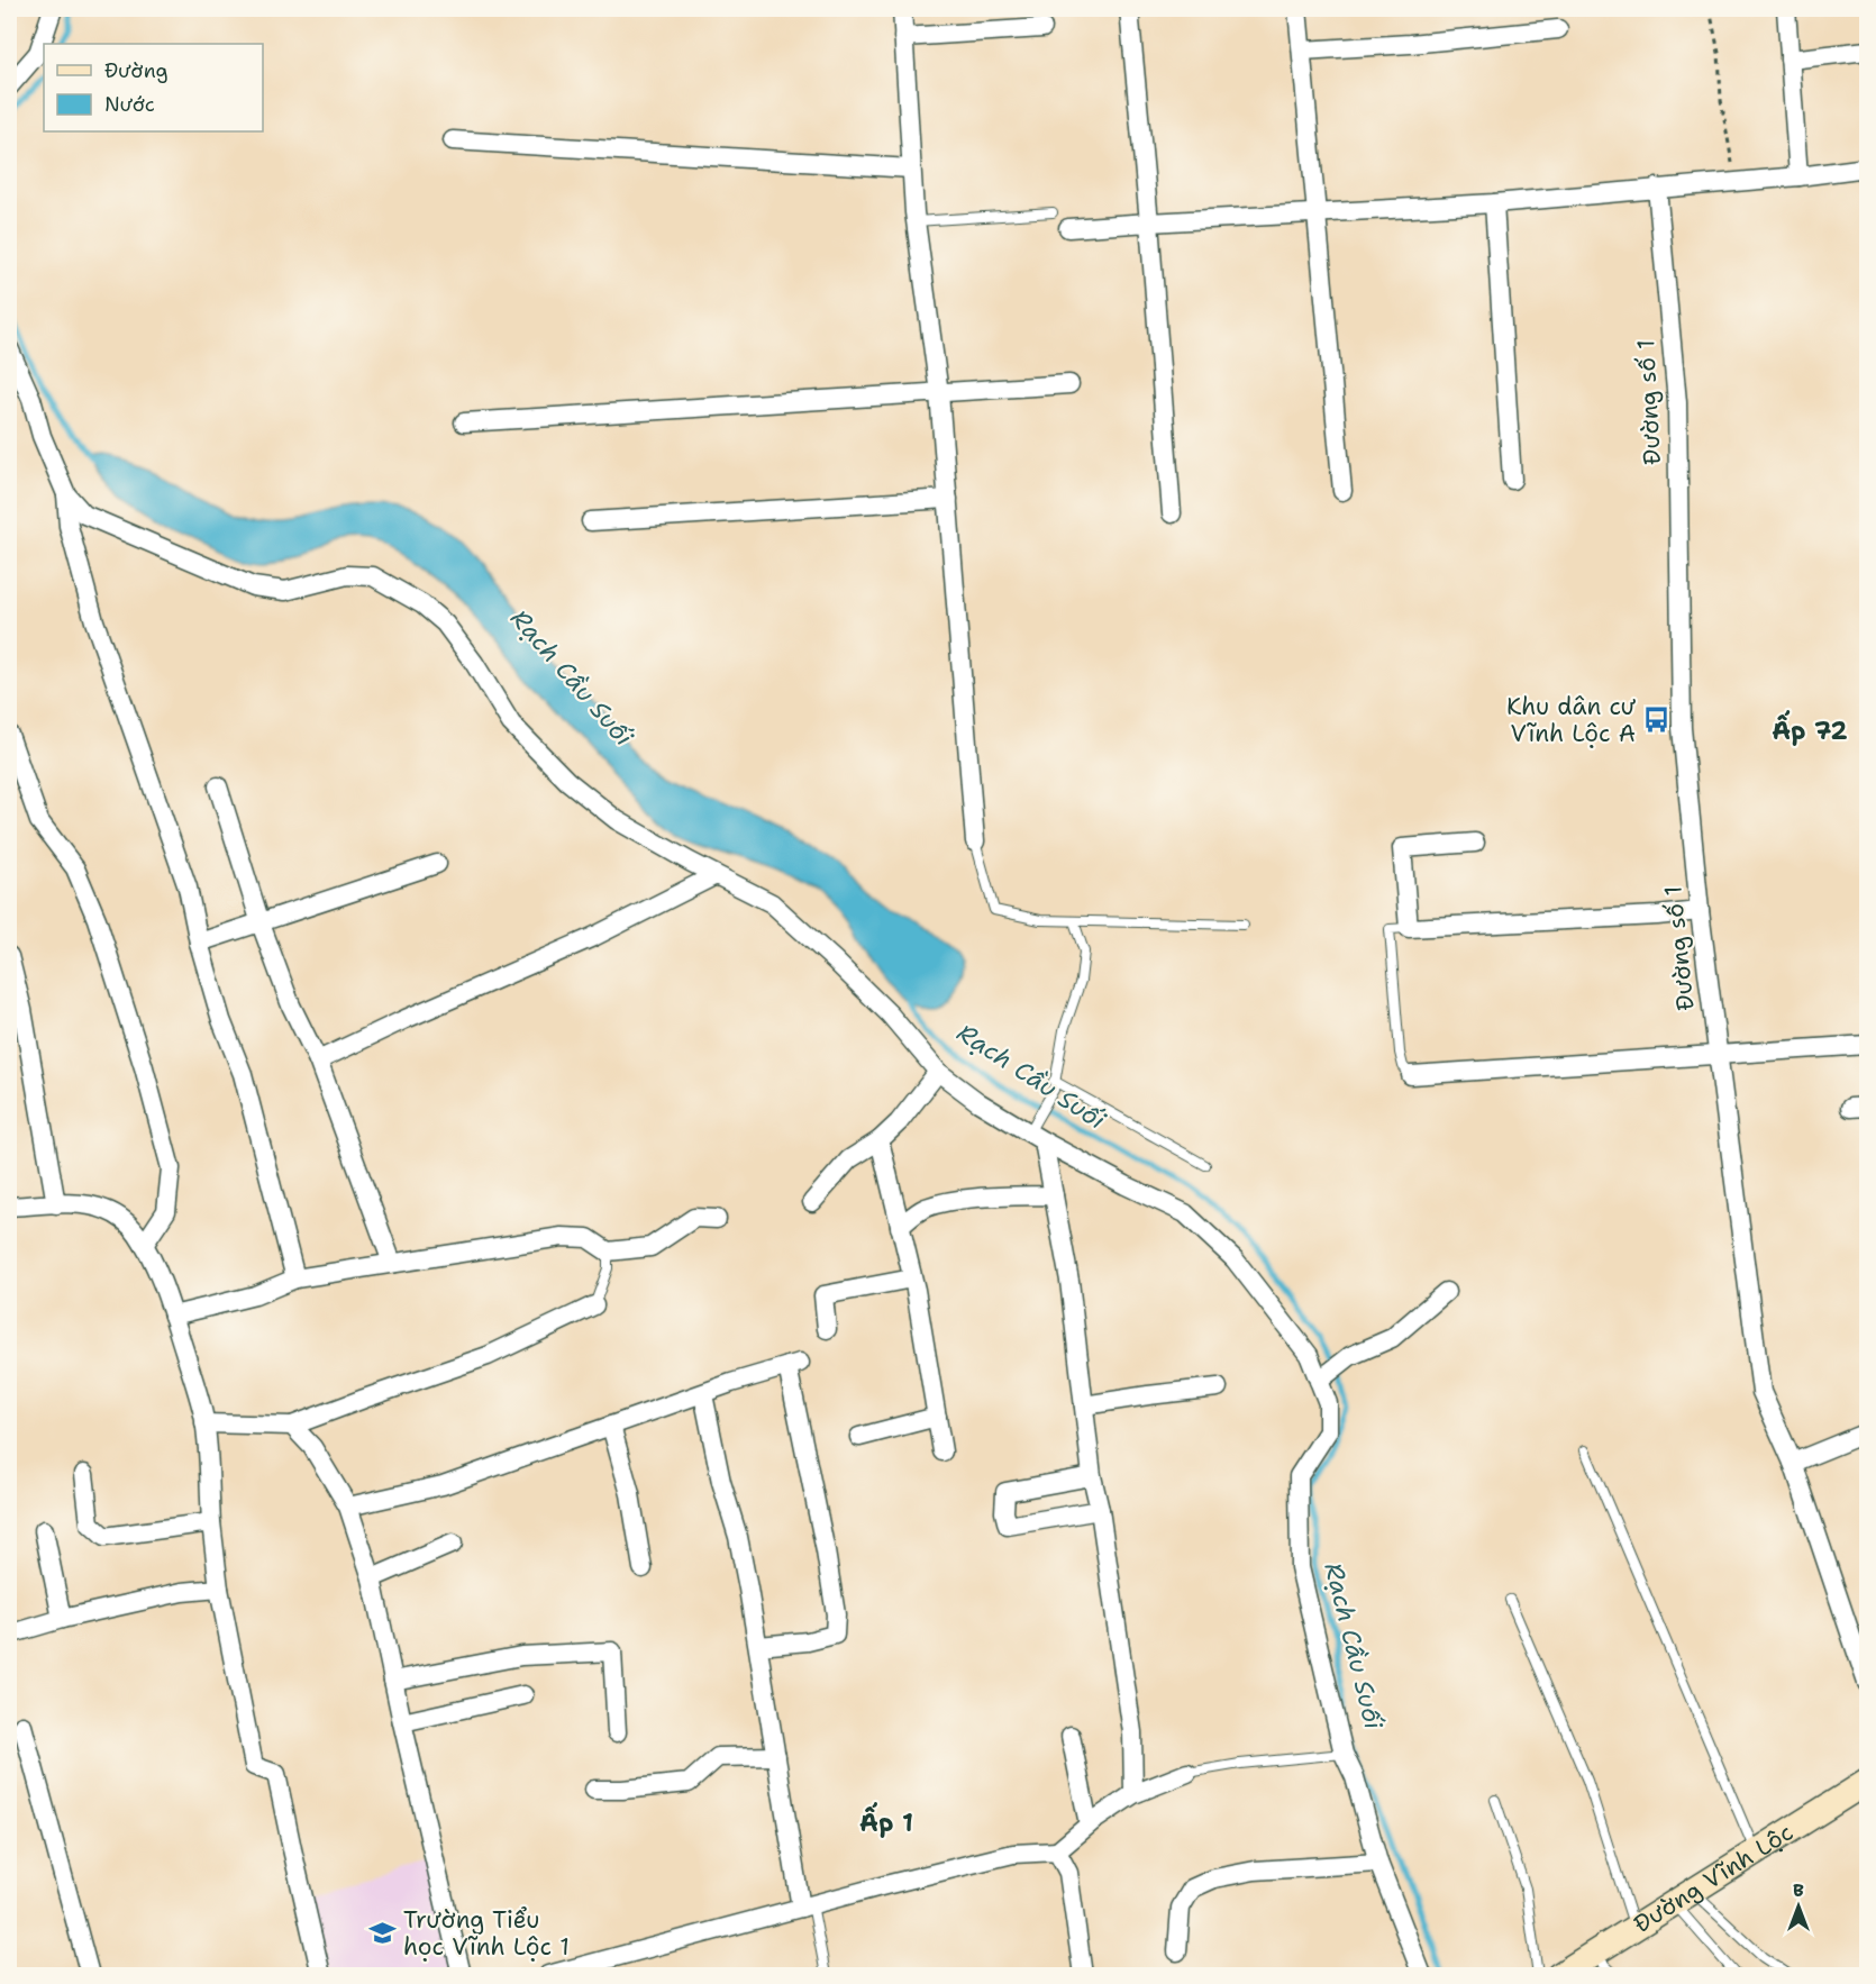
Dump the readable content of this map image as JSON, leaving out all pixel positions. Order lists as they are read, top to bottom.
{
  "streets": {
    "main road": ["Đường Vĩnh Lộc"],
    "street": ["Đường số 1"]
  },
  "districts": ["Ấp 72", "Ấp 1"],
  "water": ["Rạch Cầu Suối"],
  "places": {
    "bus stop": ["Khu dân cư Vĩnh Lộc A"],
    "school or university": ["Trường Tiểu học Vĩnh Lộc 1"]
  },
  "legend": ["Đường", "Nước"],
  "north": "top"
}
